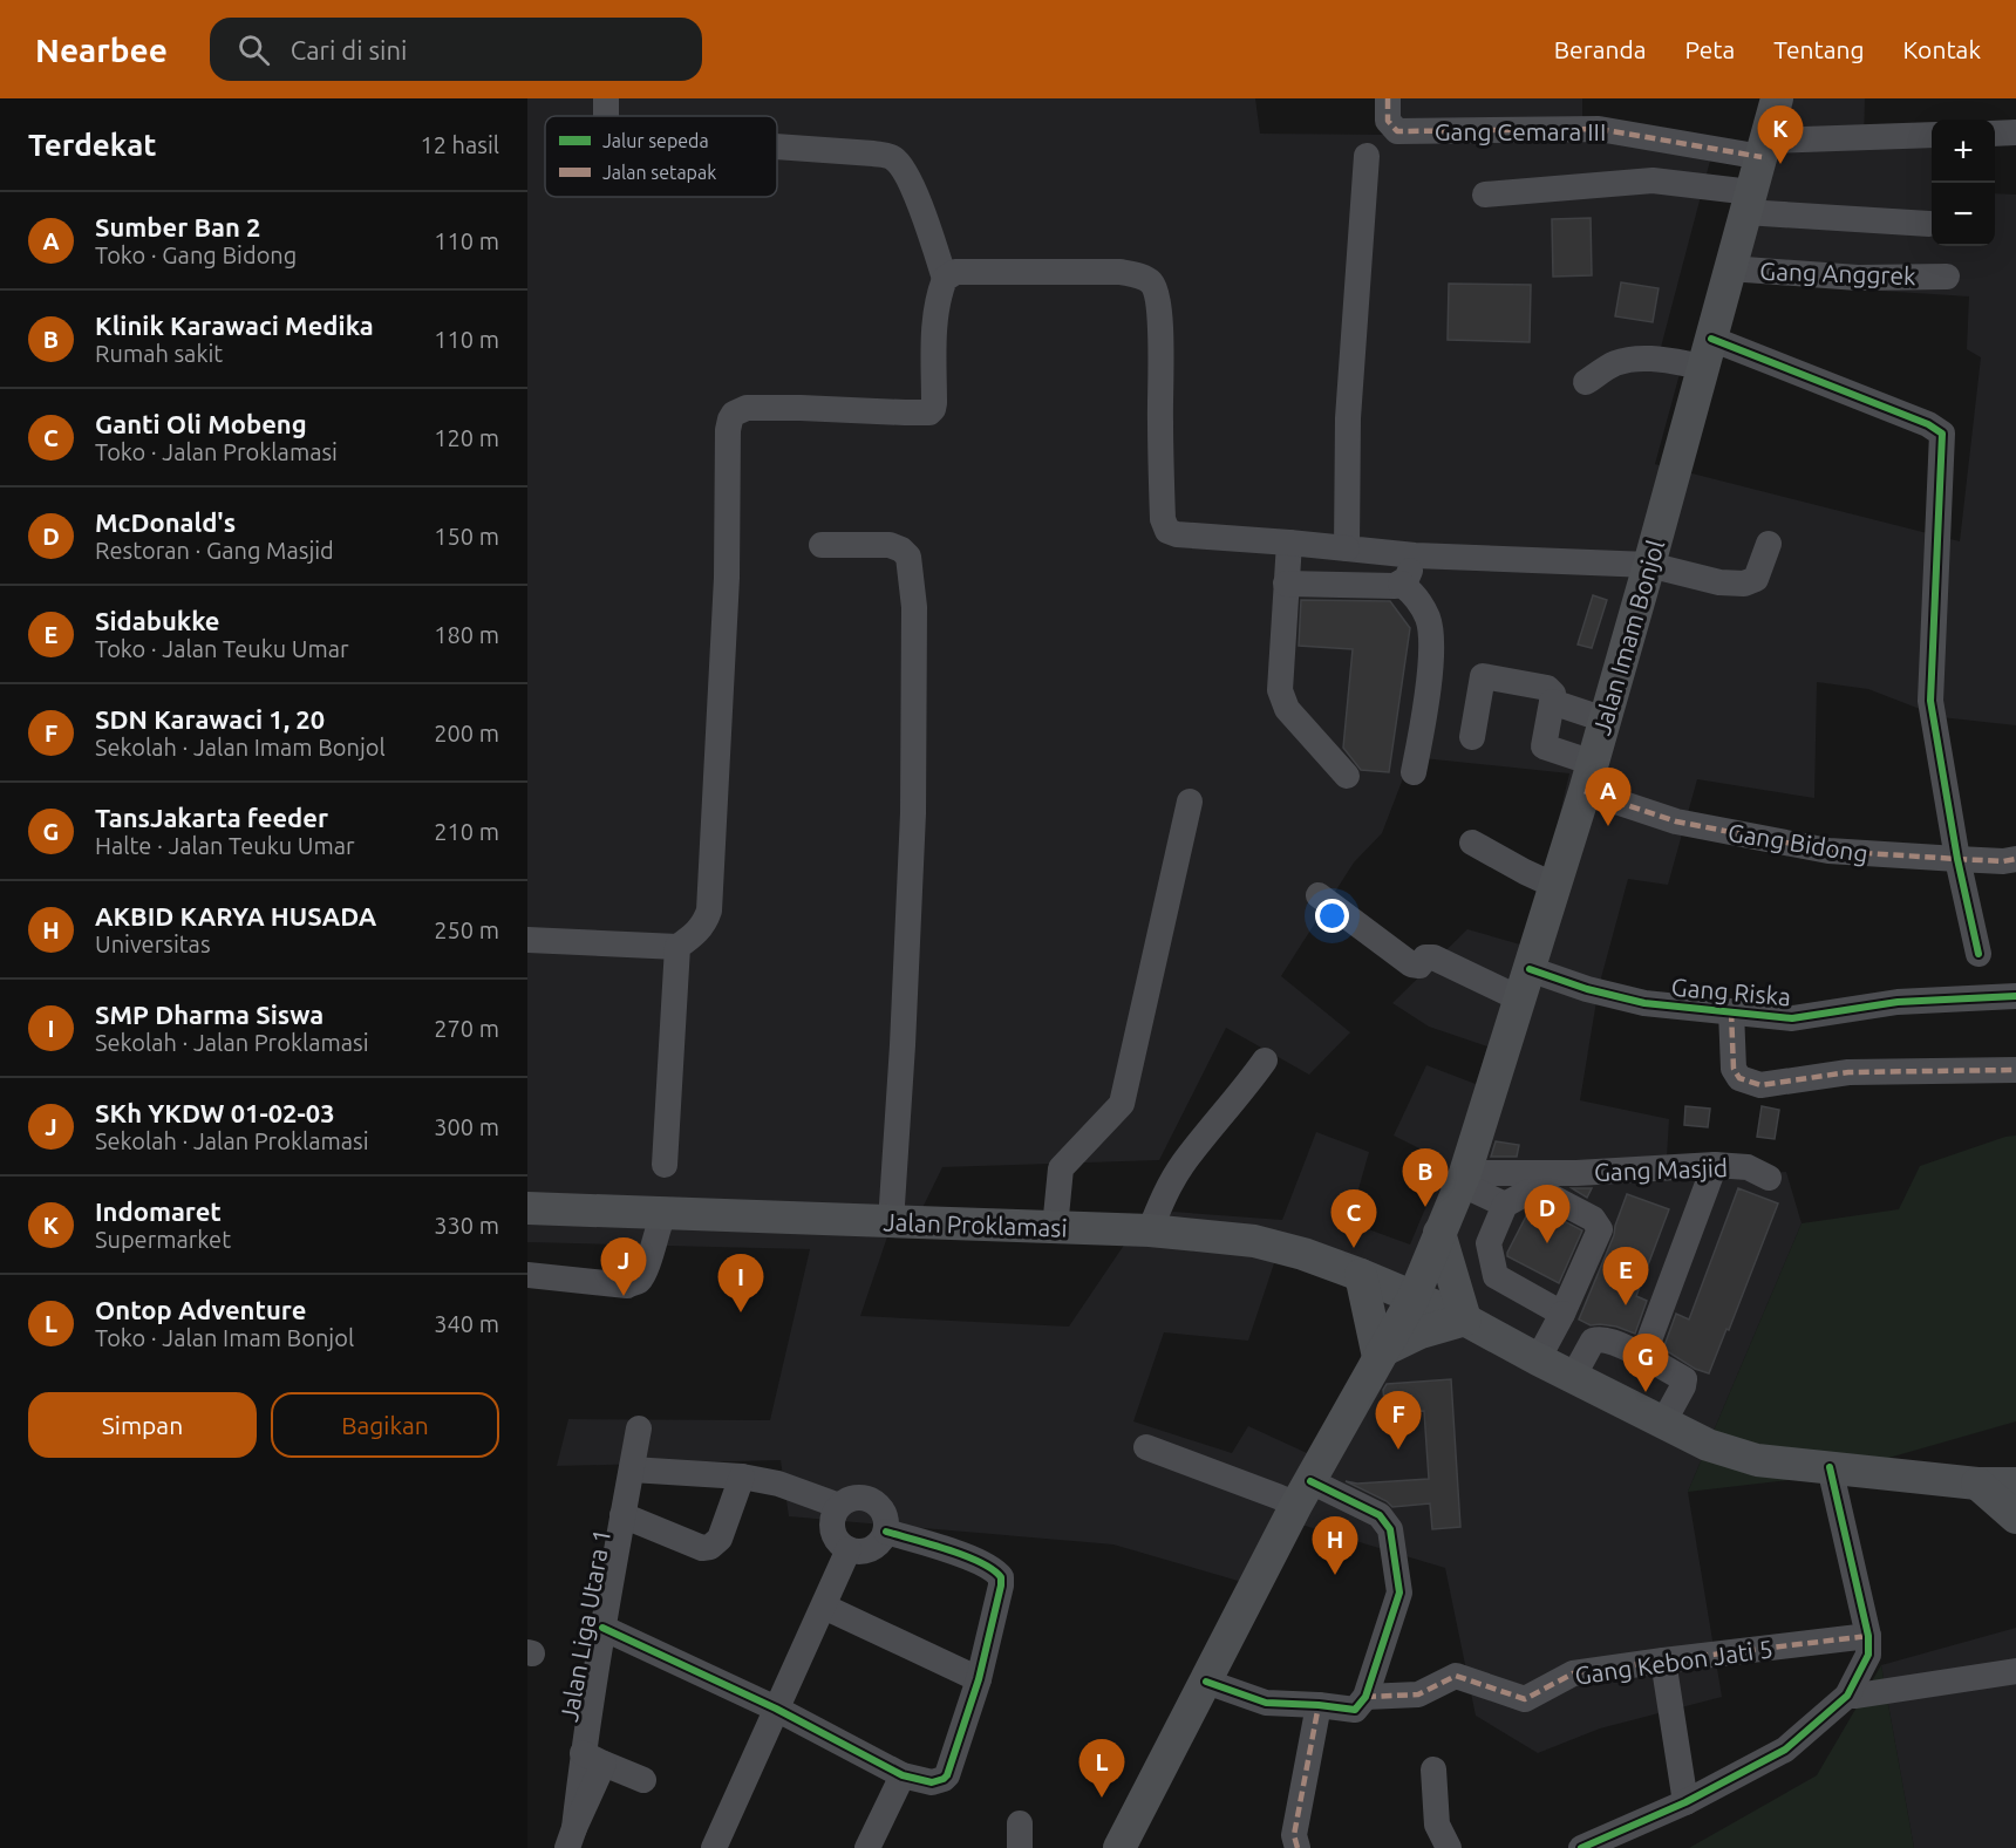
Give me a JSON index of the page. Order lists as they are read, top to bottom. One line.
{"streets":{"main road":["Jalan Imam Bonjol","Jalan Proklamasi"],"street":["Gang Cemara III","Gang Anggrek","Gang Bidong","Gang Riska","Gang Masjid","Jalan Liga Utara 1","Gang Kebon Jati 5"]},"crossings":[["Gang Cemara III","Jalan Imam Bonjol"],["Gang Anggrek","Jalan Imam Bonjol"],["Jalan Imam Bonjol","Gang Bidong"],["Jalan Imam Bonjol","Gang Riska"],["Jalan Imam Bonjol","Gang Masjid"],["Jalan Imam Bonjol","Jalan Proklamasi"]],"legend":["Jalur sepeda","Jalan setapak"],"page":{"header":"Nearbee","search":"Cari di sini","nav":["Beranda","Peta","Tentang","Kontak"],"heading":["Terdekat","12 hasil"],"pins":["K","A","B","D","C","J","E","I","G","F","H","L"],"map_buttons":["+","−"],"list":[{"mark":"A","name":"Sumber Ban 2","note":"Toko · Gang Bidong","value":"110 m"},{"mark":"B","name":"Klinik Karawaci Medika","note":"Rumah sakit","value":"110 m"},{"mark":"C","name":"Ganti Oli Mobeng","note":"Toko · Jalan Proklamasi","value":"120 m"},{"mark":"D","name":"McDonald's","note":"Restoran · Gang Masjid","value":"150 m"},{"mark":"E","name":"Sidabukke","note":"Toko · Jalan Teuku Umar","value":"180 m"},{"mark":"F","name":"SDN Karawaci 1, 20","note":"Sekolah · Jalan Imam Bonjol","value":"200 m"},{"mark":"G","name":"TansJakarta feeder","note":"Halte · Jalan Teuku Umar","value":"210 m"},{"mark":"H","name":"AKBID KARYA HUSADA","note":"Universitas","value":"250 m"},{"mark":"I","name":"SMP Dharma Siswa","note":"Sekolah · Jalan Proklamasi","value":"270 m"},{"mark":"J","name":"SKh YKDW 01-02-03","note":"Sekolah · Jalan Proklamasi","value":"300 m"},{"mark":"K","name":"Indomaret","note":"Supermarket","value":"330 m"},{"mark":"L","name":"Ontop Adventure","note":"Toko · Jalan Imam Bonjol","value":"340 m"}],"buttons":["Simpan","Bagikan"]}}
